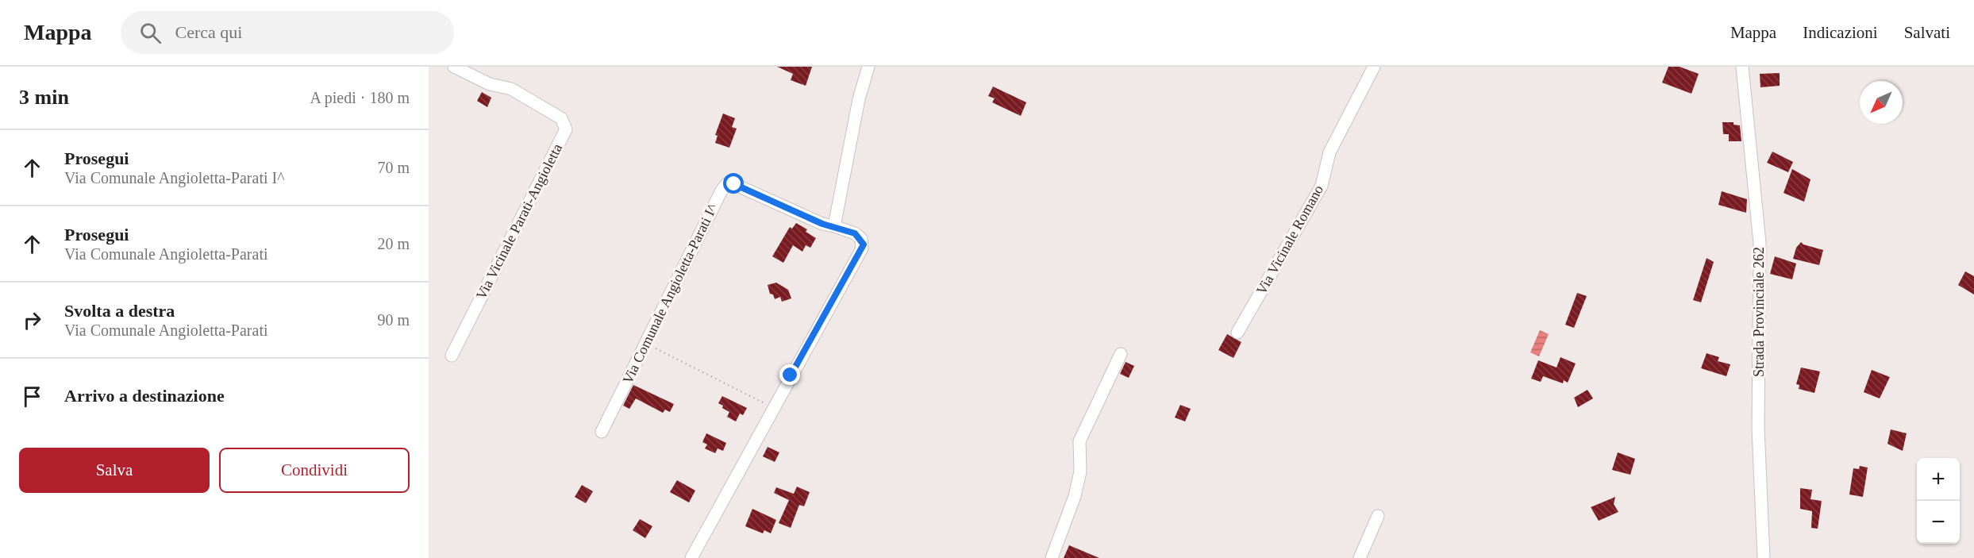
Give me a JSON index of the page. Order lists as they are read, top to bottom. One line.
{"streets":{"street":["Via Vicinale Parati-Angioletta","Via Vicinale Romano","Via Comunale Angioletta-Parati I^","Strada Provinciale 262"]},"north":"bottom left","page":{"header":"Mappa","search":"Cerca qui","nav":["Mappa","Indicazioni","Salvati"],"heading":["3 min","A piedi · 180 m"],"list":[["Prosegui","Via Comunale Angioletta-Parati I^","70 m"],["Prosegui","Via Comunale Angioletta-Parati","20 m"],["Svolta a destra","Via Comunale Angioletta-Parati","90 m"],"Arrivo a destinazione"],"buttons":["Salva","Condividi"],"map_buttons":["+","−"]}}
